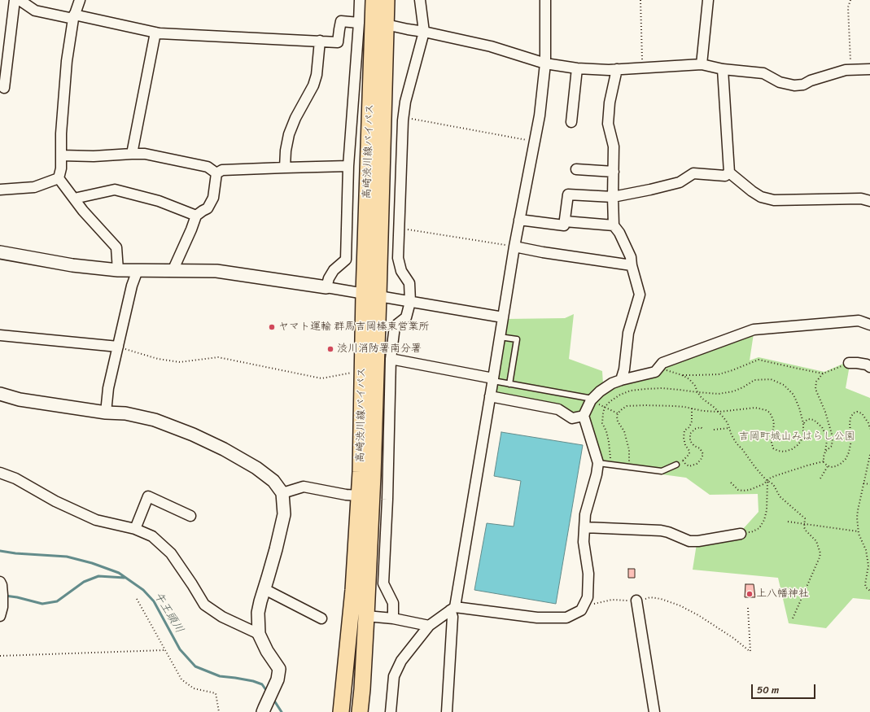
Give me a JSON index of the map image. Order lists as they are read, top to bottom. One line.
{"streets":{"main road":["高崎渋川線バイパス"]},"water":["午王頭川"],"parks":["吉岡町城山みはらし公園"],"places":["ヤマト運輸 群馬吉岡榛東営業所","渋川消防署南分署","上八幡神社"],"scale_bar":"50 m"}
